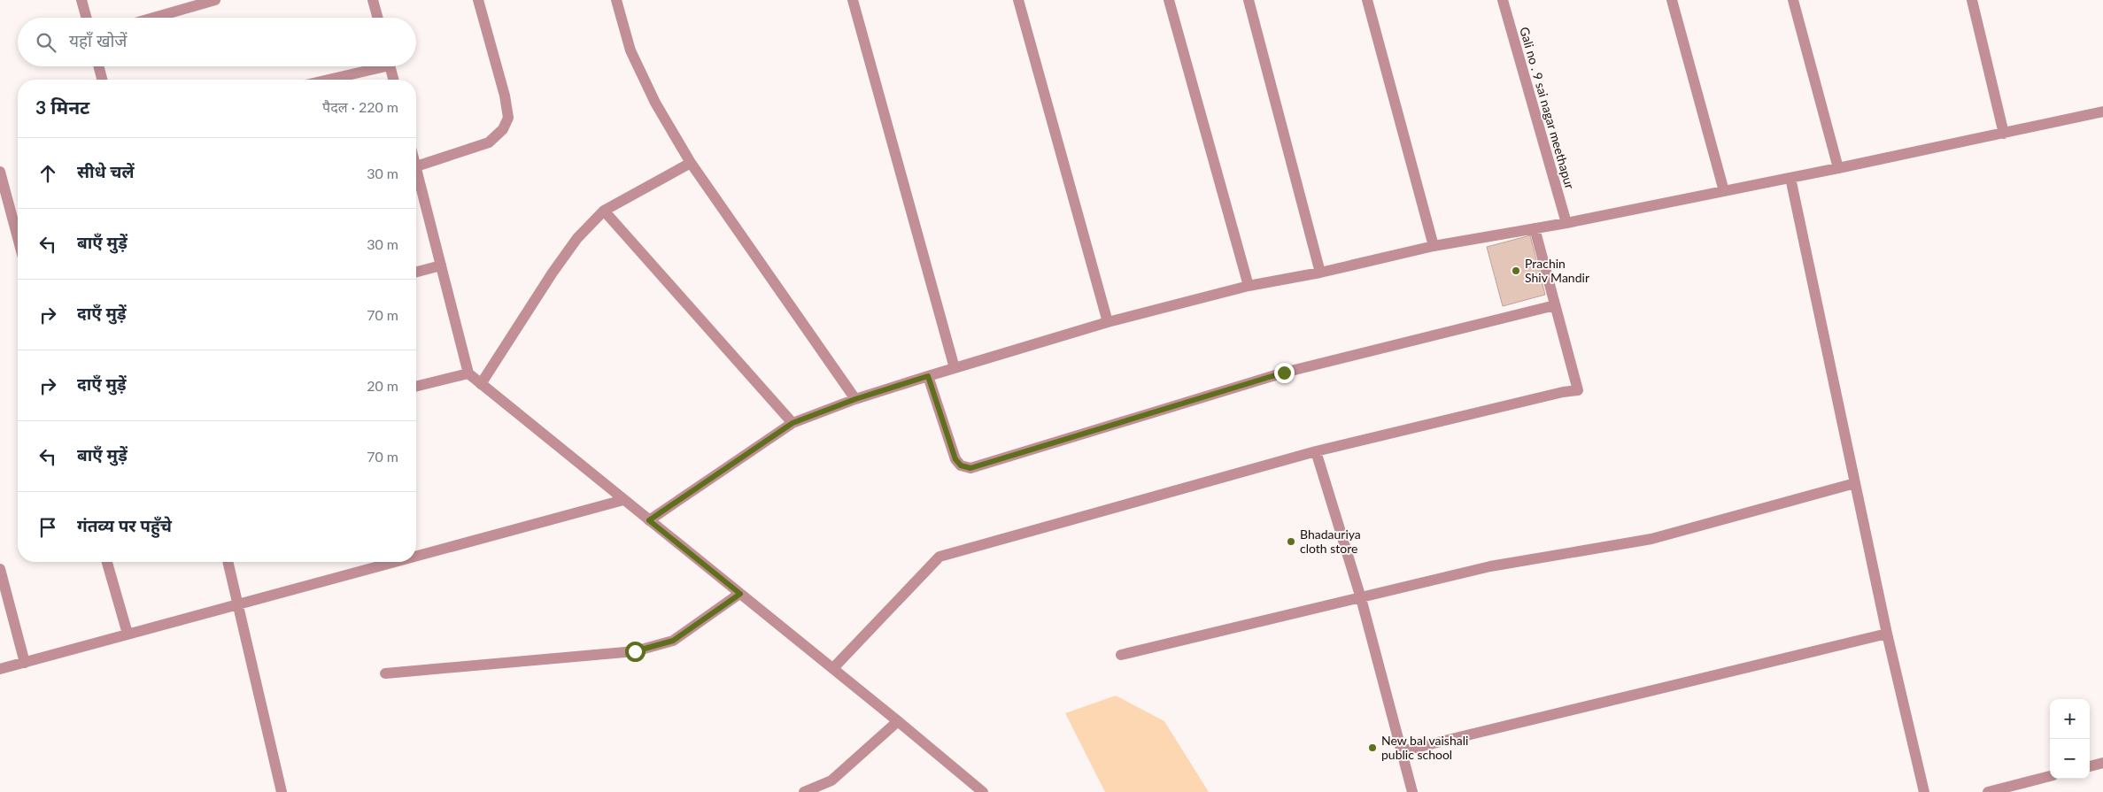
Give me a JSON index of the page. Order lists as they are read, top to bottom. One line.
{"streets":{"street":["Gali no . 9 sai nagar meethapur"]},"places":["Prachin Shiv Mandir","Bhadauriya cloth store","New bal vaishali public school"],"page":{"search":"यहाँ खोजें","heading":["3 मिनट","पैदल · 220 m"],"list":[["सीधे चलें","30 m"],["बाएँ मुड़ें","30 m"],["दाएँ मुड़ें","70 m"],["दाएँ मुड़ें","20 m"],["बाएँ मुड़ें","70 m"],"गंतव्य पर पहुँचे"],"map_buttons":["+","−"]}}
